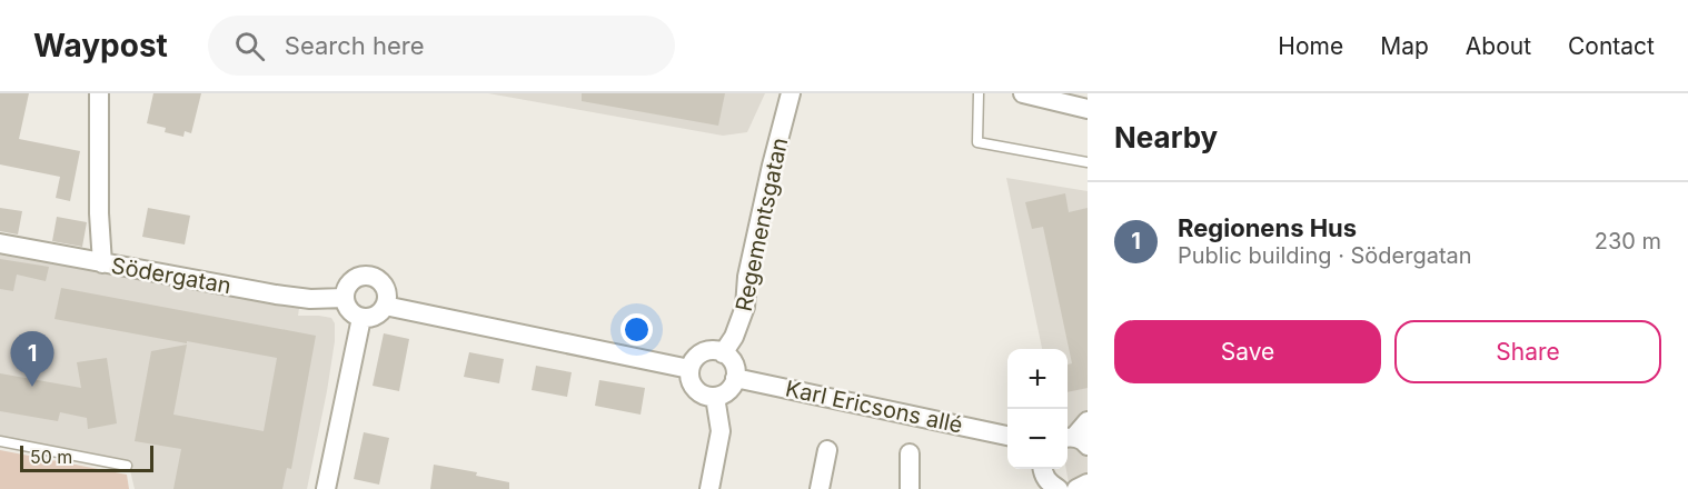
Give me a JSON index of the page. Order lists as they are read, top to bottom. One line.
{"streets":{"street":["Regementsgatan","Södergatan","Karl Ericsons allé"]},"crossings":[["Regementsgatan","Karl Ericsons allé"]],"scale_bar":"50 m","page":{"header":"Waypost","search":"Search here","nav":["Home","Map","About","Contact"],"heading":"Nearby","list":[{"mark":"1","name":"Regionens Hus","note":"Public building · Södergatan","value":"230 m"}],"buttons":["Save","Share"],"pins":"1","map_buttons":["+","−"],"scale":"50 m"}}
